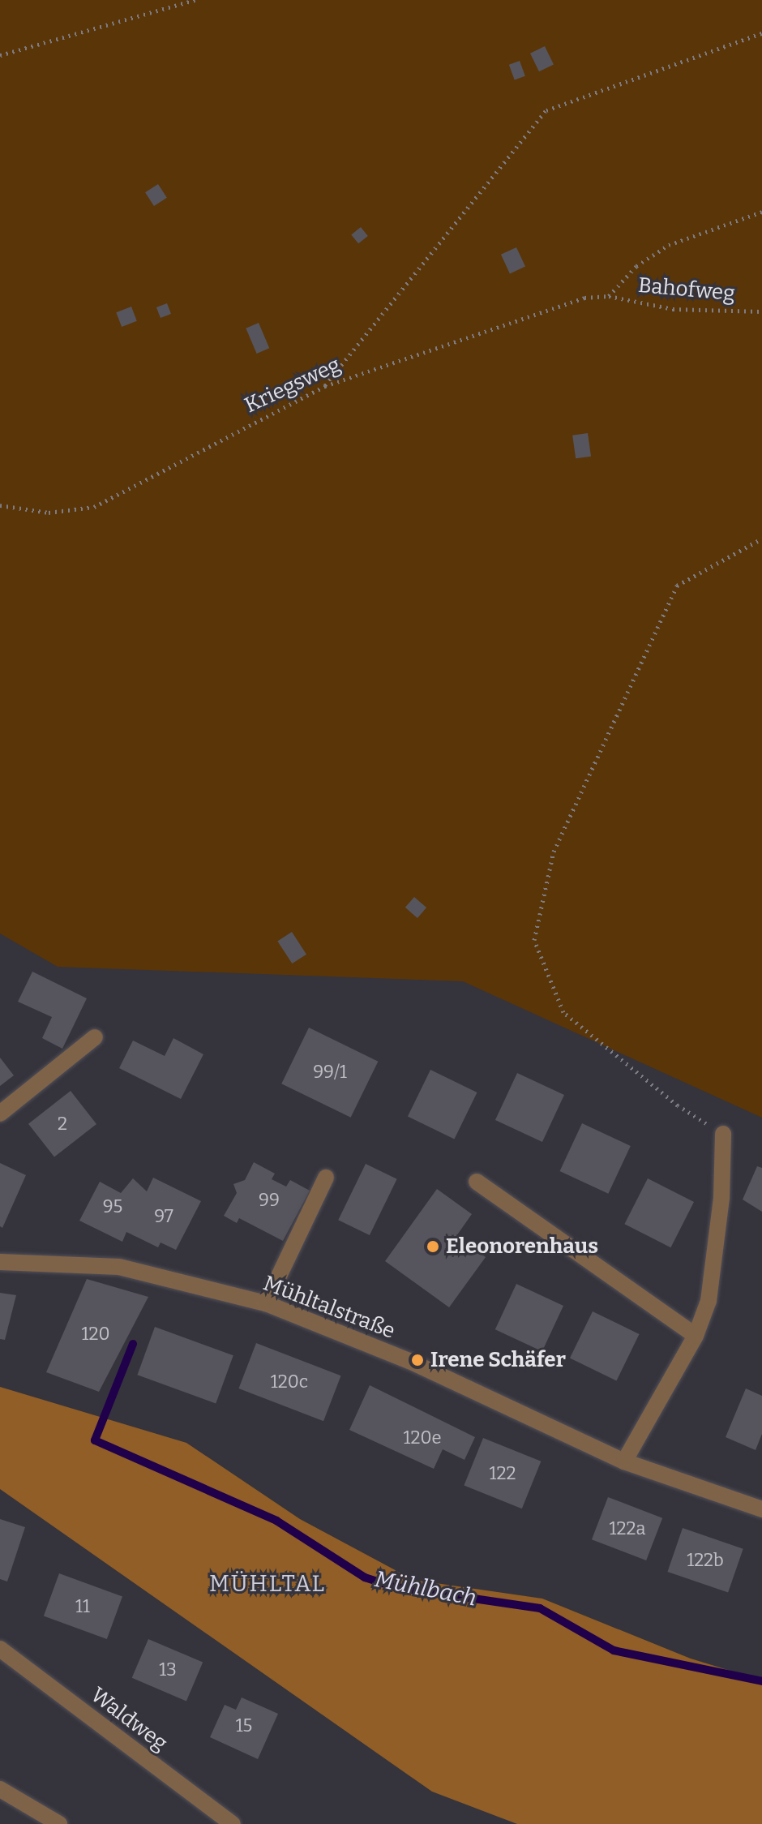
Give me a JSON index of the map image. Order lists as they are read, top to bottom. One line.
{"streets":{"street":["Mühltalstraße","Waldweg"],"path":["Bahofweg","Kriegsweg"]},"crossings":[["Bahofweg","Kriegsweg"]],"districts":["MÜHLTAL"],"water":["Mühlbach"],"places":["Eleonorenhaus","Irene Schäfer"],"house_numbers":["99/1","2","99","95","97","120","120c","120e","122","122a","122b","11","13","15"]}
